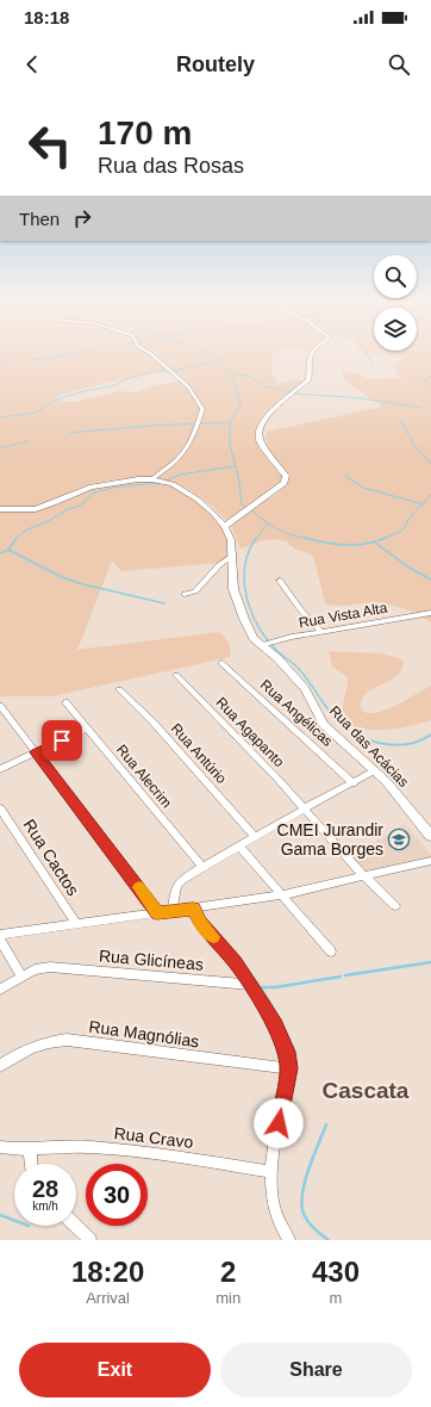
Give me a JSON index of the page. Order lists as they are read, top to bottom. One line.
{"streets":{"street":["Rua Vista Alta","Rua Angélicas","Rua Agapanto","Rua das Acácias","Rua Antúrio","Rua Alecrim","Rua Cactos","Rua Glicíneas","Rua Magnólias","Rua Cravo"]},"crossings":[["Rua Vista Alta","Rua das Acácias"]],"districts":["Cascata"],"places":{"school or university":["CMEI Jurandir Gama Borges"]},"page":{"status":"18:18","header":"Routely","turn":["170 m","Rua das Rosas"],"then":"Then","speed":"28 km/h","limit":"30","eta":["18:20","Arrival","2","min","430","m"],"buttons":["Exit","Share"]}}
